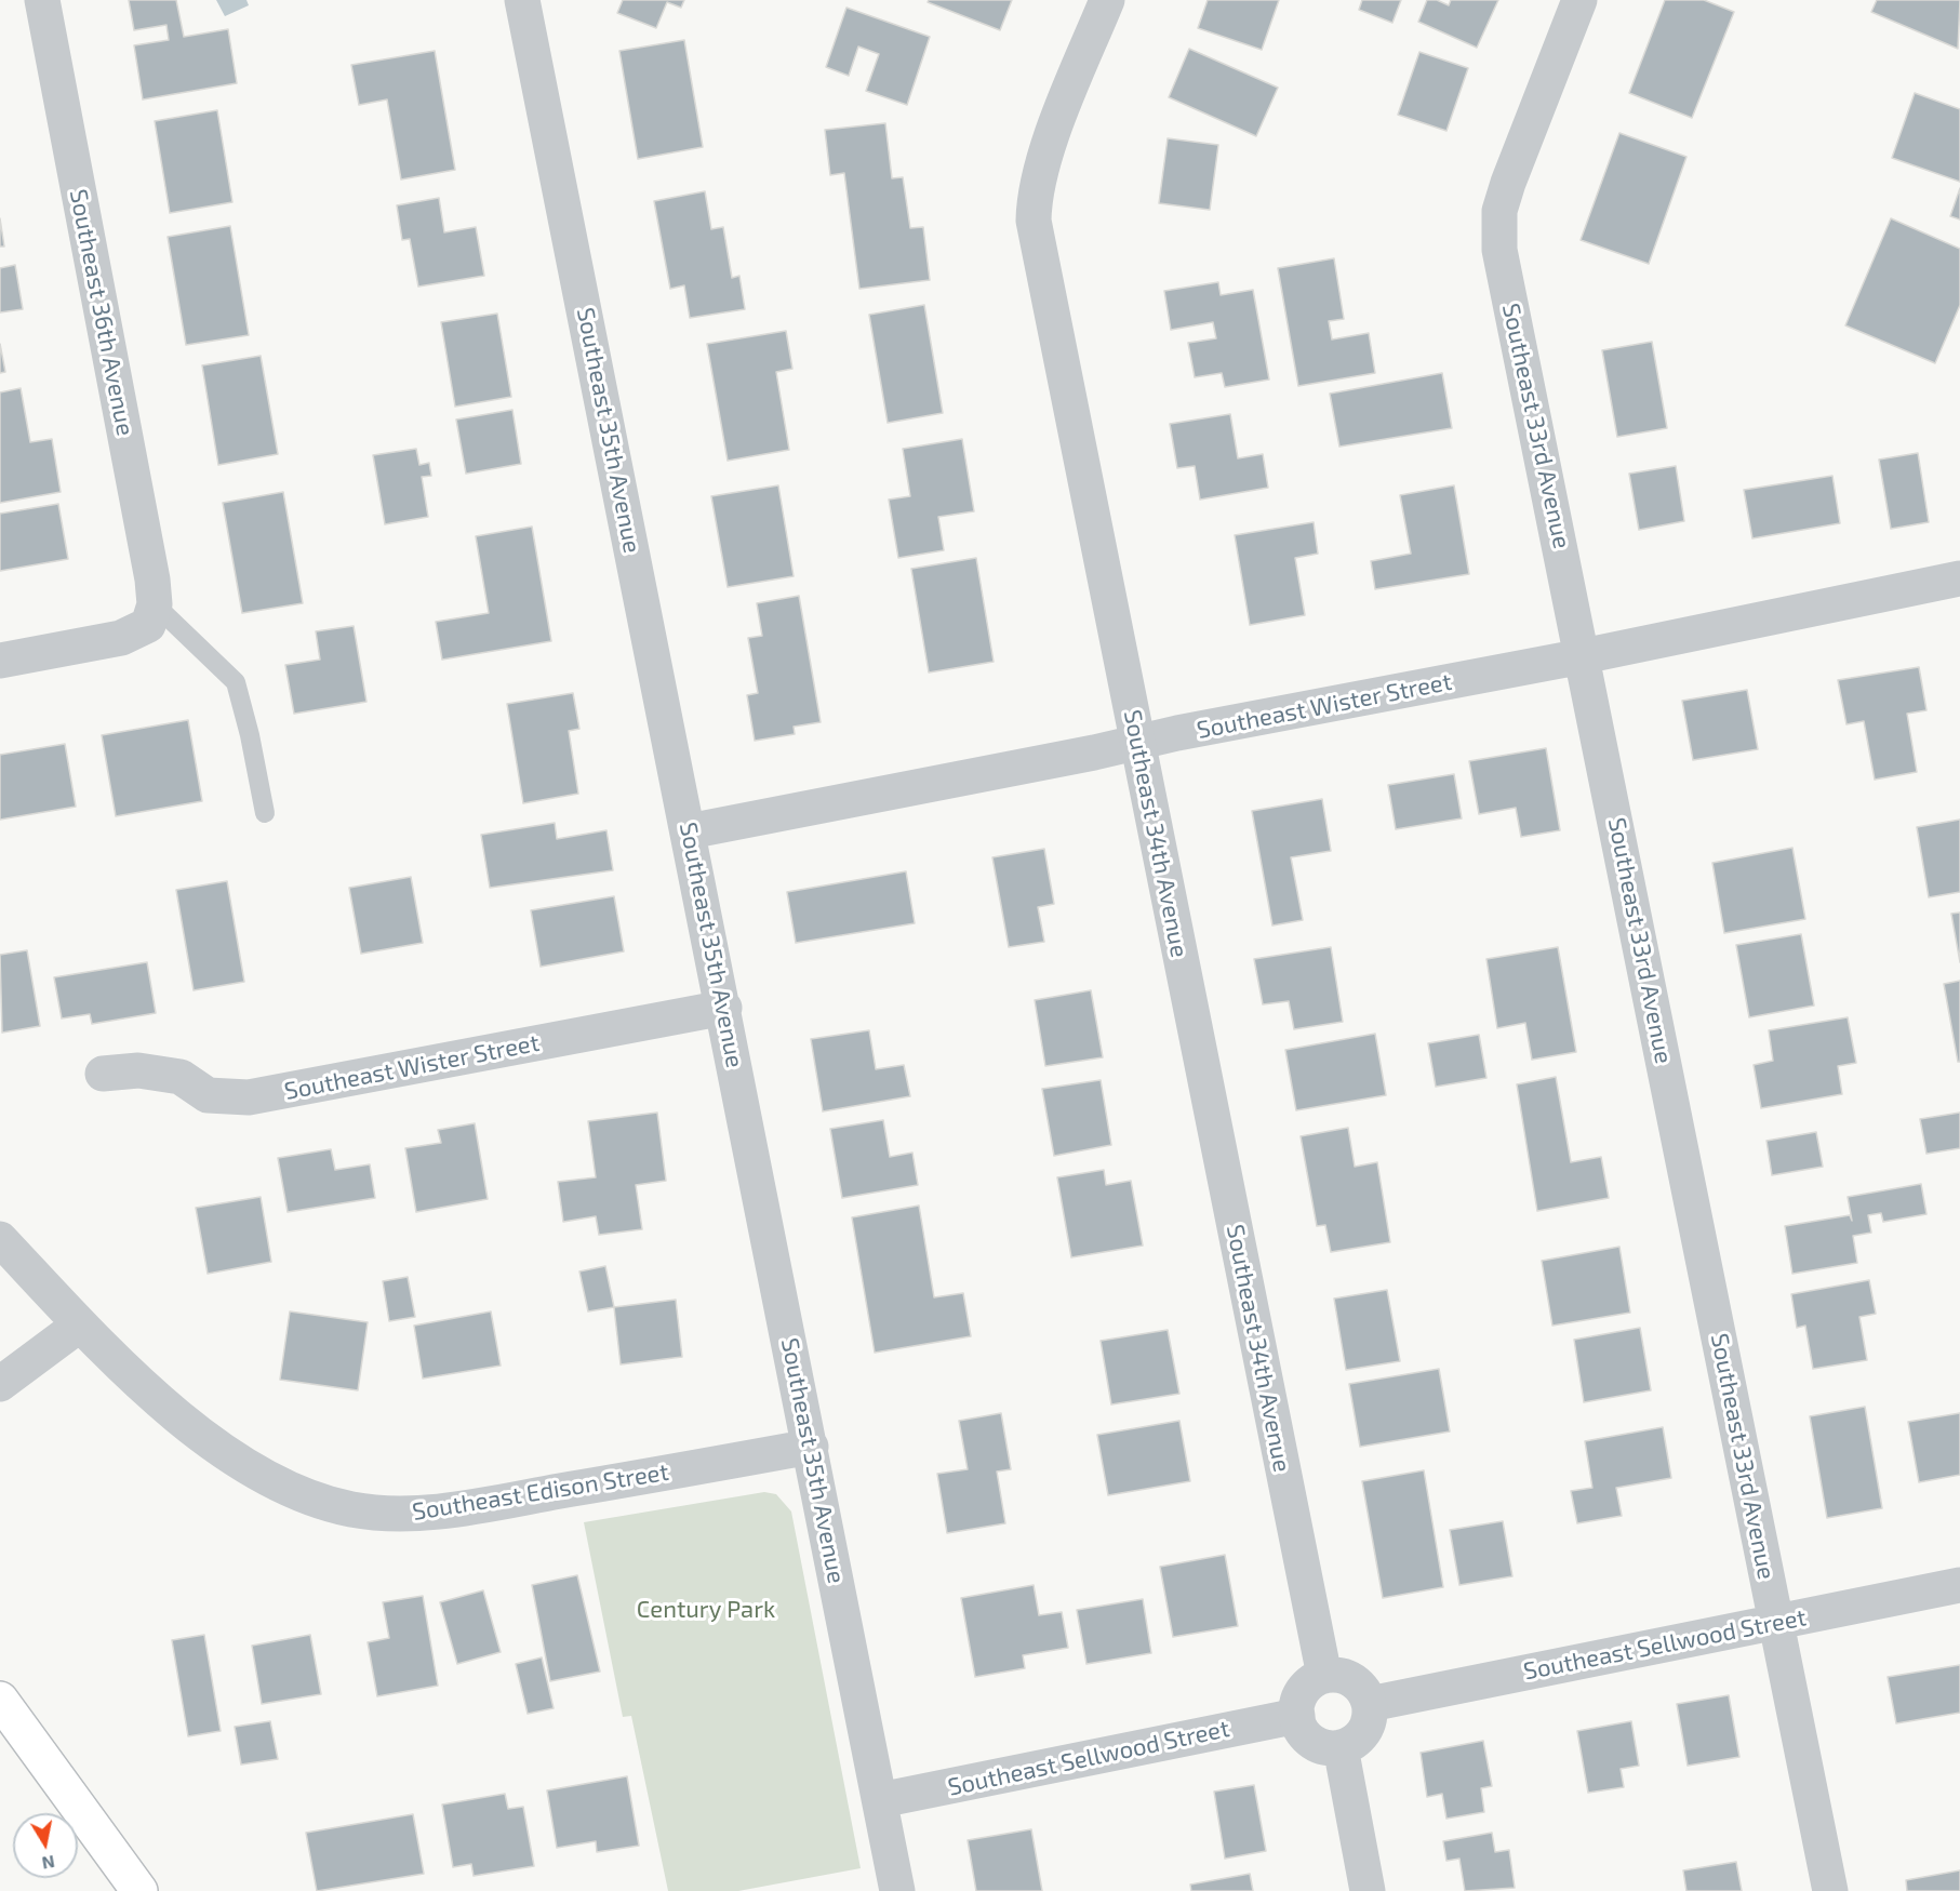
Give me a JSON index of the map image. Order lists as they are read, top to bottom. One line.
{"streets":{"street":["Southeast 36th Avenue","Southeast 33rd Avenue","Southeast 35th Avenue","Southeast Wister Street","Southeast 34th Avenue","Southeast Edison Street","Southeast Sellwood Street"]},"crossings":[["Southeast 33rd Avenue","Southeast Wister Street"],["Southeast 33rd Avenue","Southeast Sellwood Street"],["Southeast 35th Avenue","Southeast Wister Street"],["Southeast 35th Avenue","Southeast Edison Street"],["Southeast 35th Avenue","Southeast Sellwood Street"],["Southeast Wister Street","Southeast 34th Avenue"],["Southeast 34th Avenue","Southeast Sellwood Street"]],"parks":["Century Park"],"north":"bottom"}
